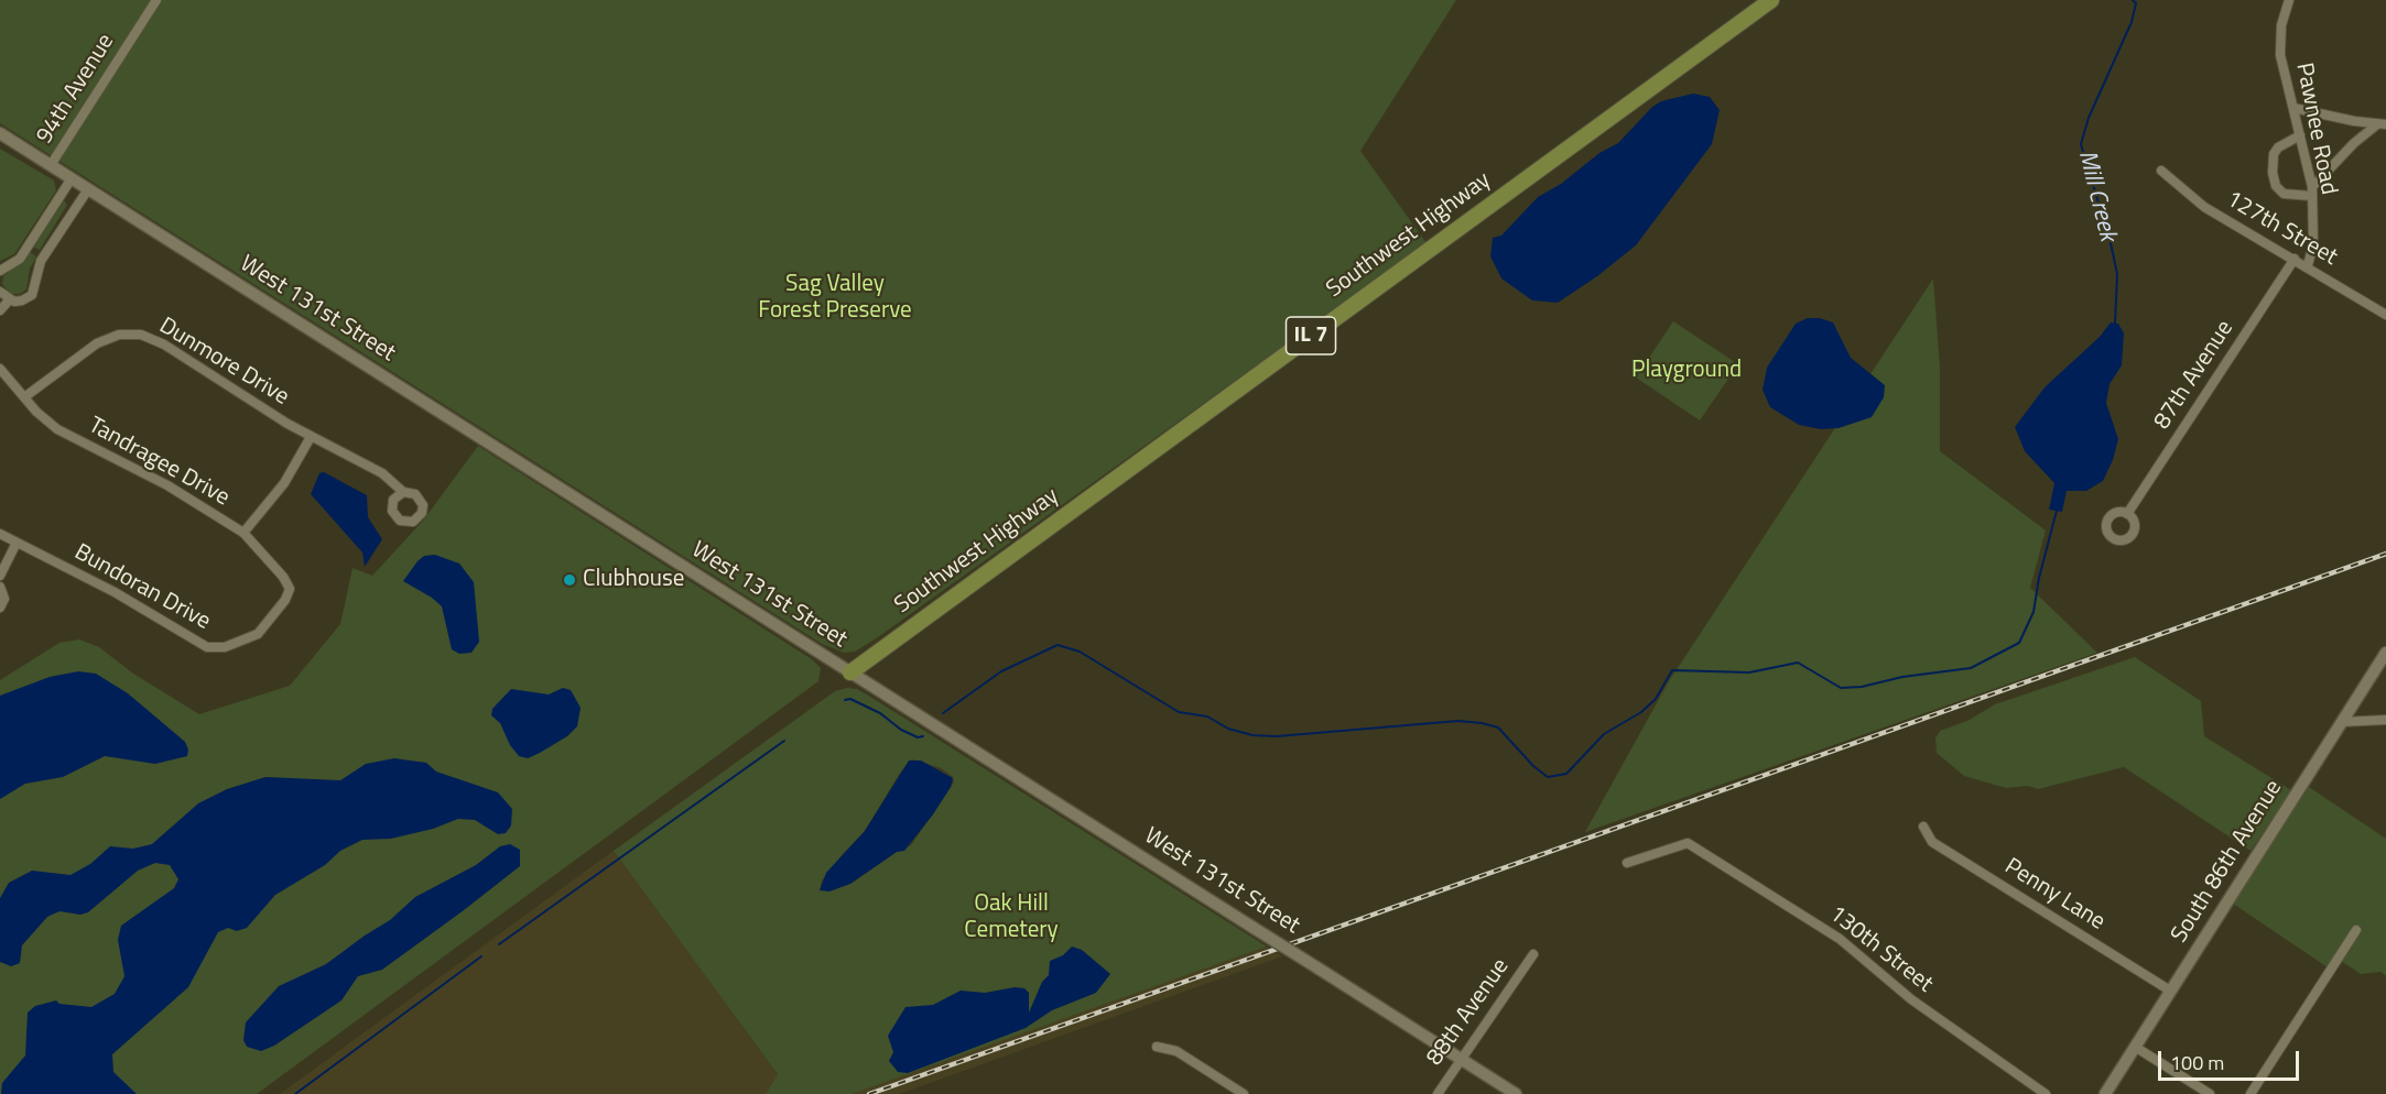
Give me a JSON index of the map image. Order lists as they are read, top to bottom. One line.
{"streets":{"main road":["Southwest Highway","IL 7"],"street":["94th Avenue","Pawnee Road","127th Street","West 131st Street","Dunmore Drive","87th Avenue","Tandragee Drive","Bundoran Drive","South 86th Avenue","Penny Lane","130th Street","88th Avenue"]},"crossings":[["94th Avenue","West 131st Street"],["Pawnee Road","127th Street"],["127th Street","87th Avenue"],["Southwest Highway","West 131st Street"],["West 131st Street","88th Avenue"],["Dunmore Drive","Tandragee Drive"],["Tandragee Drive","Bundoran Drive"],["South 86th Avenue","Penny Lane"]],"water":["Mill Creek"],"parks":["Sag Valley Forest Preserve","Playground","Oak Hill Cemetery"],"places":["Clubhouse"],"scale_bar":"100 m"}
